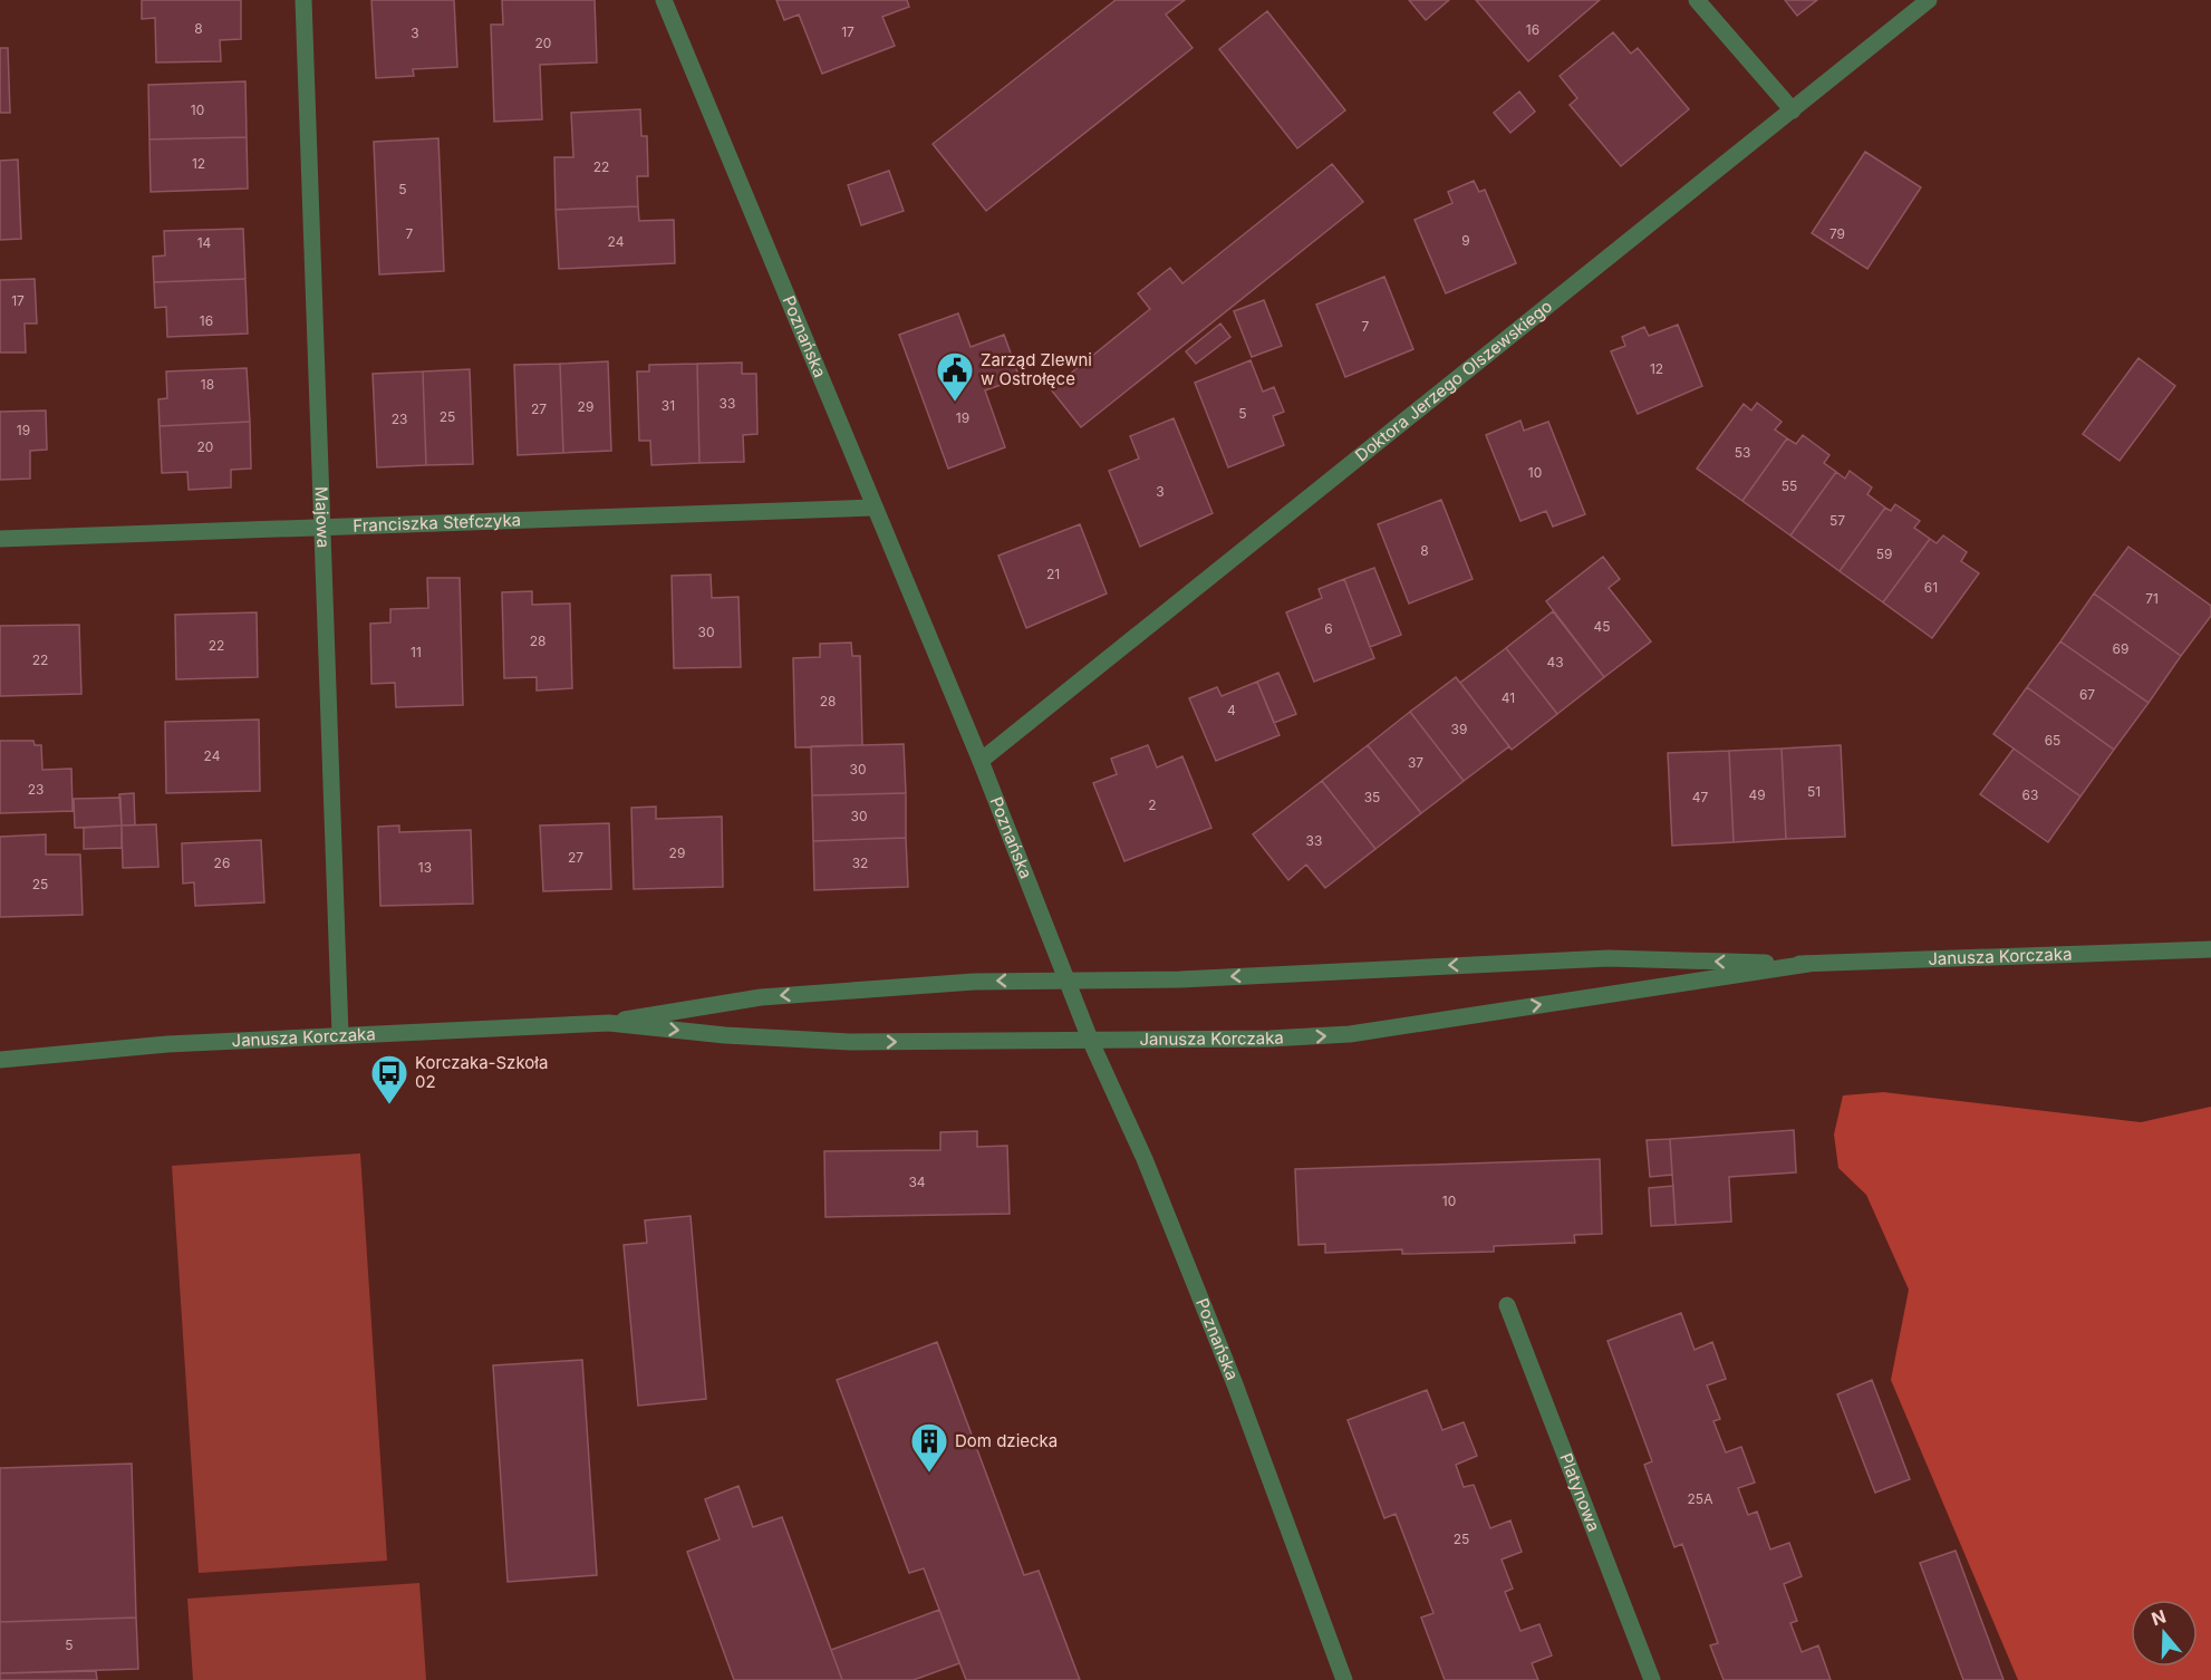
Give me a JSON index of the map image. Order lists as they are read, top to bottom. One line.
{"streets":{"street":["Poznańska","Doktora Jerzego Olszewskiego","Majowa","Franciszka Stefczyka","Janusza Korczaka","Platynowa"]},"crossings":[["Poznańska","Doktora Jerzego Olszewskiego"],["Poznańska","Franciszka Stefczyka"],["Poznańska","Janusza Korczaka"],["Majowa","Franciszka Stefczyka"],["Majowa","Janusza Korczaka"]],"places":{"public building":["Zarząd Zlewni w Ostrołęce"],"bus stop":["Korczaka-Szkoła 02"],"building":["Dom dziecka"]},"house_numbers":["8","16","17","3","20","10","12","22","5","7","79","9","24","14","17","16","7","12","18","33","31","29","27","5","25","19","23","19","20","53","10","55","3","57","8","59","21","61","71","45","6","30","28","22","69","11","22","43","67","41","28","4","39","65","24","37","30","23","51","49","63","35","47","2","30","33","29","27","26","32","13","25","34","10","25A","25","5"],"north":"top"}
